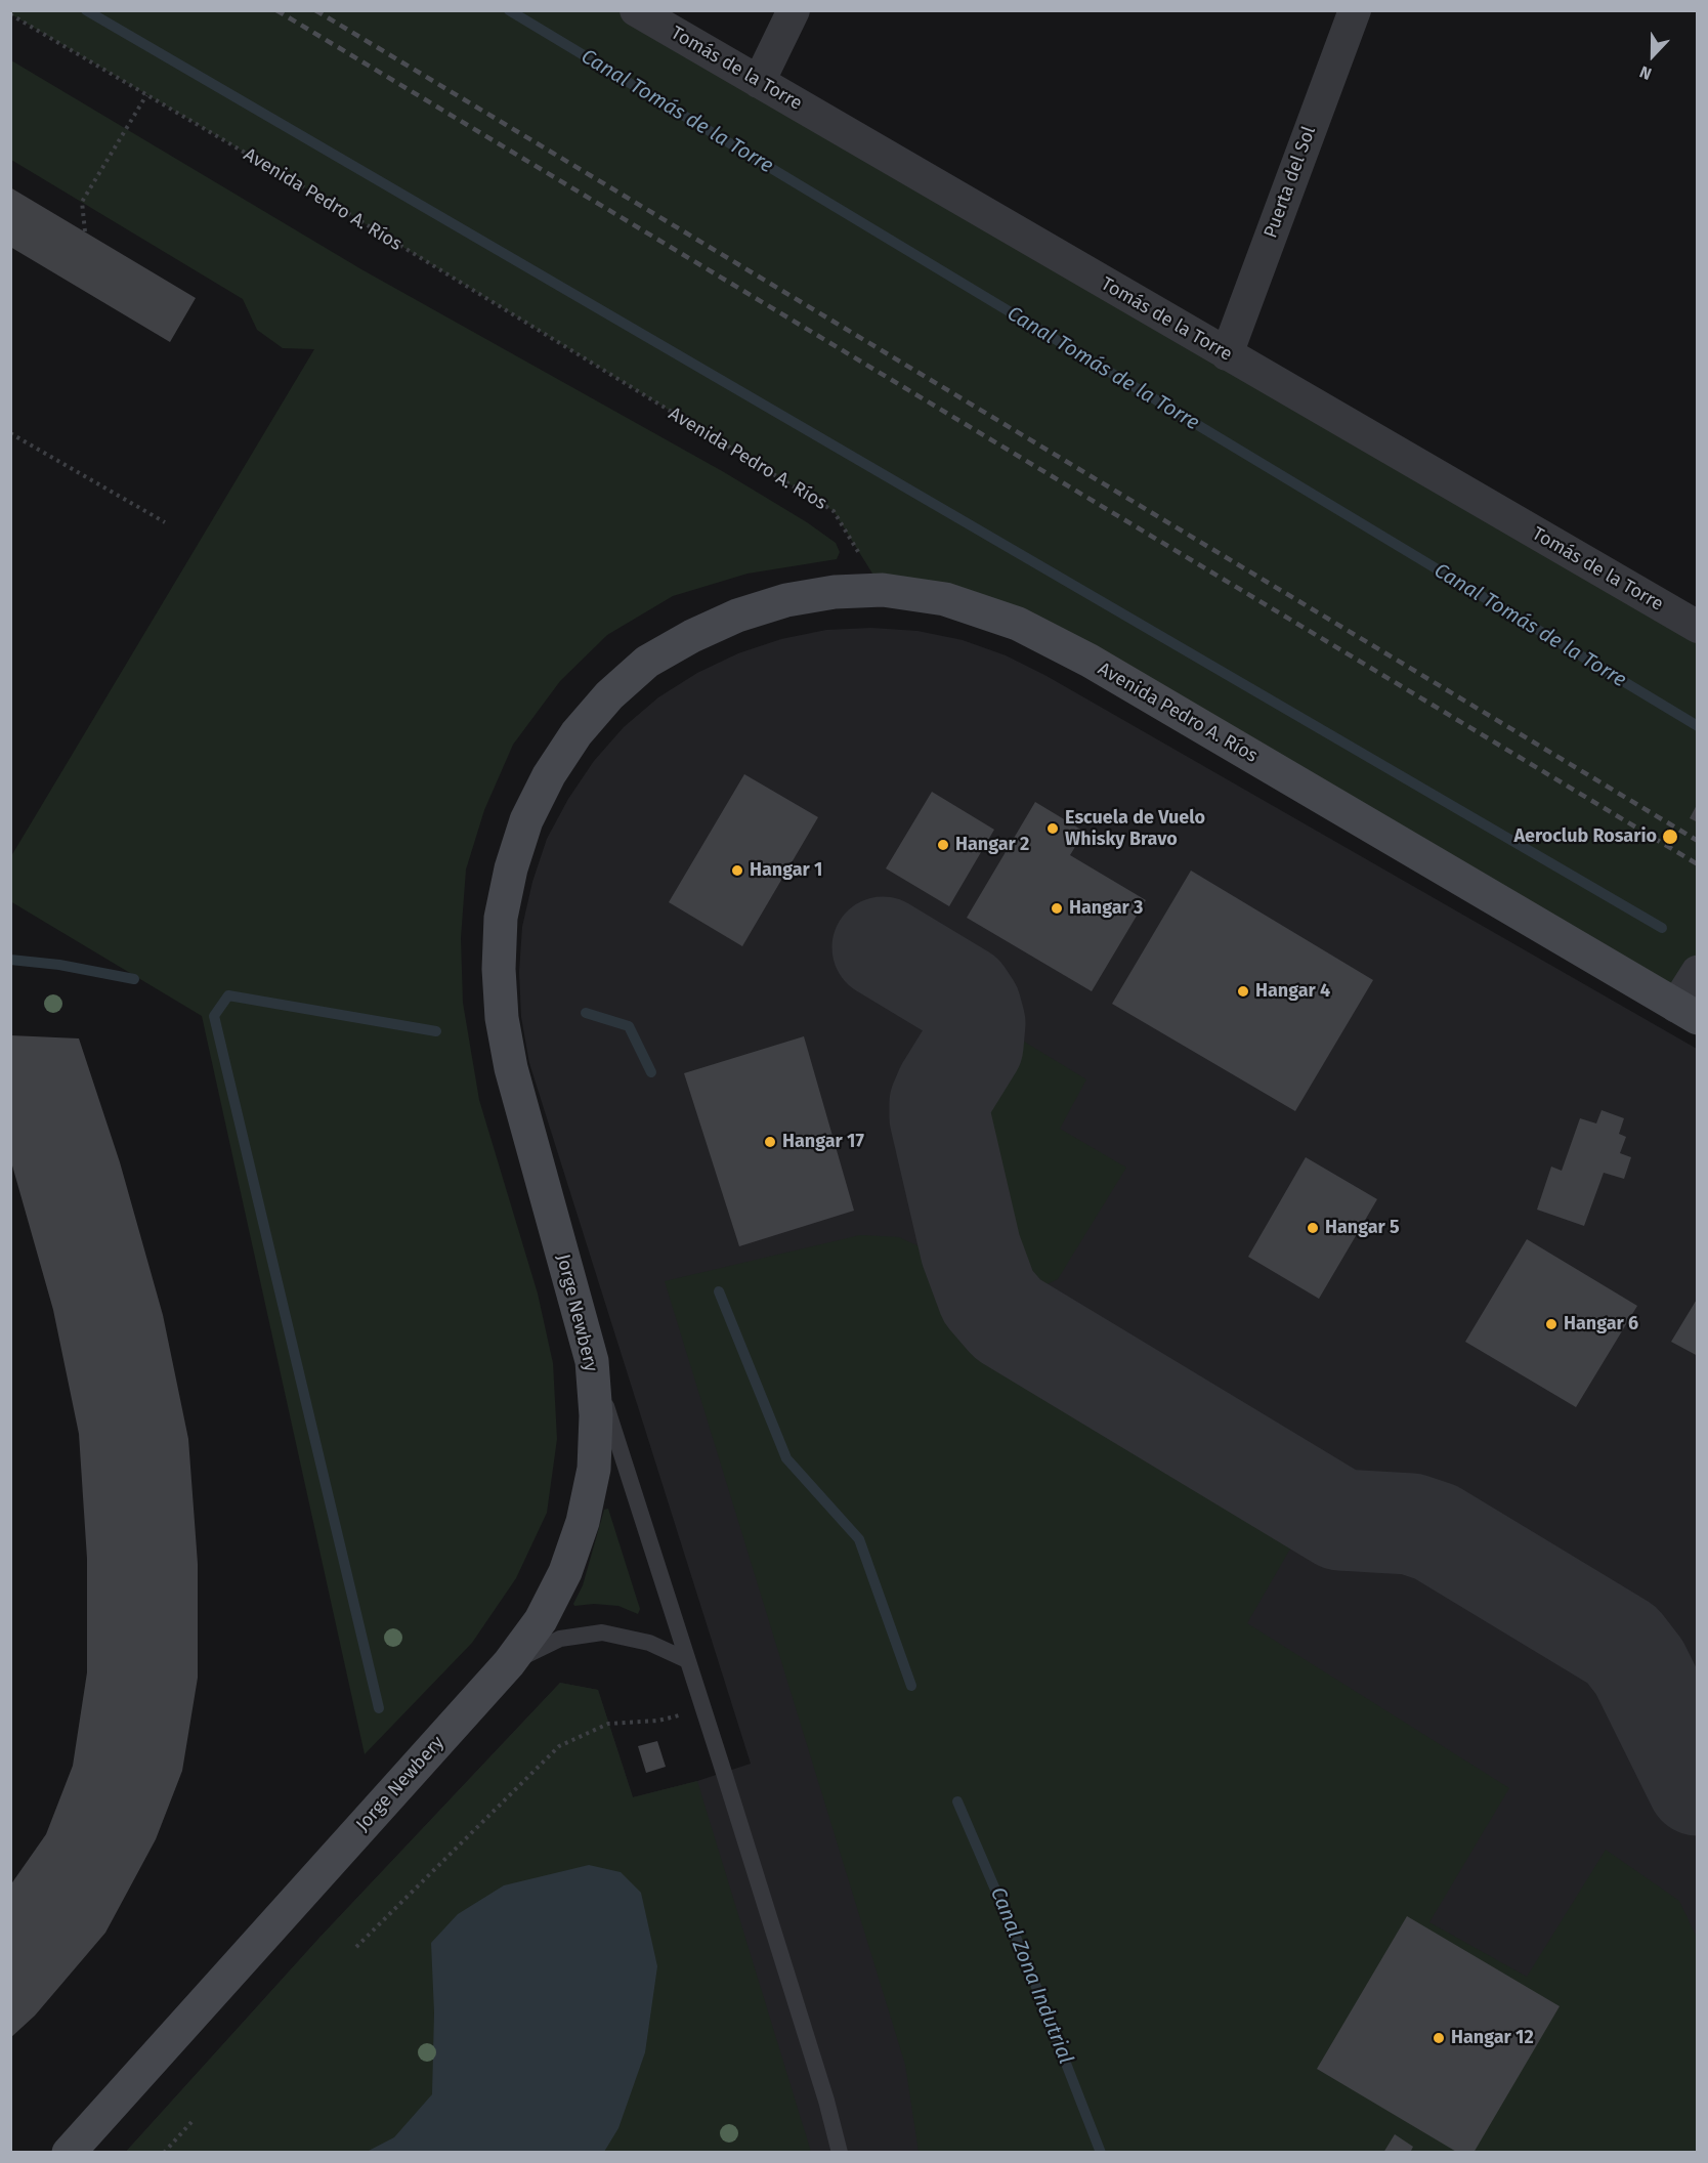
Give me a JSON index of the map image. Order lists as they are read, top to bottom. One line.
{"streets":{"main road":["Avenida Pedro A. Ríos","Jorge Newbery"],"street":["Tomás de la Torre","Puerta del Sol"]},"crossings":[["Tomás de la Torre","Puerta del Sol"],["Avenida Pedro A. Ríos","Jorge Newbery"]],"water":["Canal Tomás de la Torre","Canal Zona Indutrial"],"places":["Escuela de Vuelo Whisky Bravo","Aeroclub Rosario","Hangar 2","Hangar 1","Hangar 3","Hangar 4","Hangar 17","Hangar 5","Hangar 6","Hangar 12"],"north":"bottom"}
